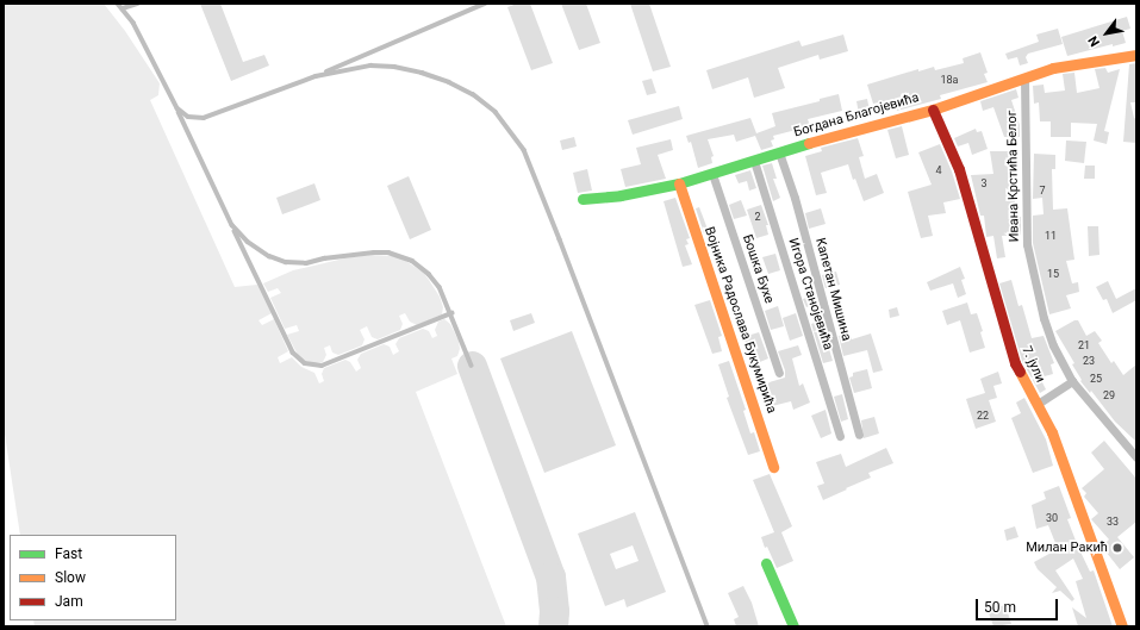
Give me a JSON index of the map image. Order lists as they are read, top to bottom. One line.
{"streets":{"street":["Богдана Благојевића","Ивана Крстића Белог","Бошка Бухе","Капетан Мишина","Игора Станојевића","Војника Радослава Букумирића","7. јули"]},"crossings":[["Богдана Благојевића","Ивана Крстића Белог"],["Богдана Благојевића","Бошка Бухе"],["Богдана Благојевића","Капетан Мишина"],["Богдана Благојевића","Игора Станојевића"],["Богдана Благојевића","Војника Радослава Букумирића"],["Богдана Благојевића","7. јули"]],"places":["Милан Ракић"],"house_numbers":["18a","4","3","7","2","11","15","21","23","25","29","22","30","33"],"legend":["Fast","Slow","Jam"],"scale_bar":"50 m","north":"bottom left"}
